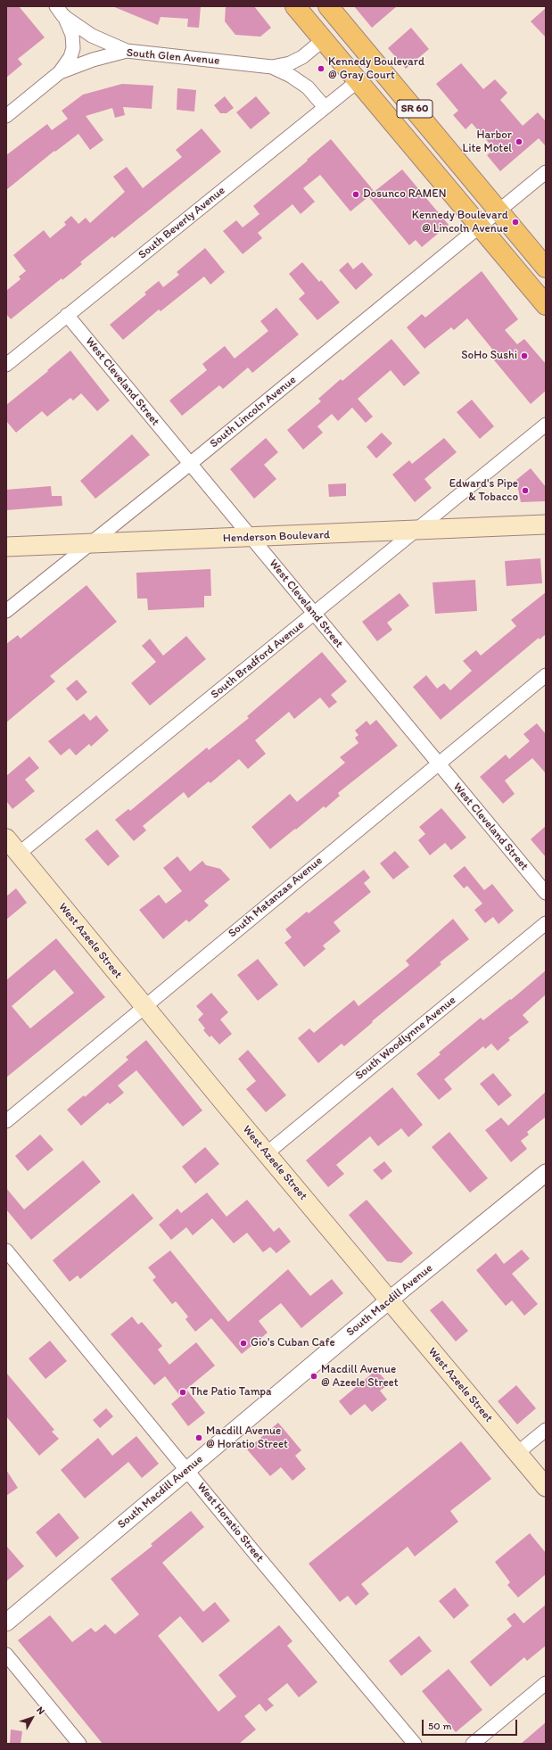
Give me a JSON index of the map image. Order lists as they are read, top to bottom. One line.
{"streets":{"main road":["SR 60","Henderson Boulevard","West Azeele Street"],"street":["South Glen Avenue","South Beverly Avenue","West Cleveland Street","South Lincoln Avenue","South Bradford Avenue","South Matanzas Avenue","South Woodlynne Avenue","South Macdill Avenue","West Horatio Street"]},"crossings":[["South Glen Avenue","SR 60"],["South Glen Avenue","South Beverly Avenue"],["SR 60","South Beverly Avenue"],["SR 60","South Lincoln Avenue"],["South Beverly Avenue","West Cleveland Street"],["West Cleveland Street","South Lincoln Avenue"],["West Cleveland Street","Henderson Boulevard"],["West Cleveland Street","South Bradford Avenue"],["West Cleveland Street","South Matanzas Avenue"],["South Lincoln Avenue","Henderson Boulevard"],["Henderson Boulevard","South Bradford Avenue"],["South Bradford Avenue","West Azeele Street"],["South Matanzas Avenue","West Azeele Street"],["West Azeele Street","South Woodlynne Avenue"],["West Azeele Street","South Macdill Avenue"],["South Macdill Avenue","West Horatio Street"]],"places":["Kennedy Boulevard @ Gray Court","Harbor Lite Motel","Dosunco RAMEN","Kennedy Boulevard @ Lincoln Avenue","SoHo Sushi","Edward's Pipe & Tobacco","Gio's Cuban Cafe","Macdill Avenue @ Azeele Street","The Patio Tampa","Macdill Avenue @ Horatio Street"],"scale_bar":"50 m","north":"top right"}
